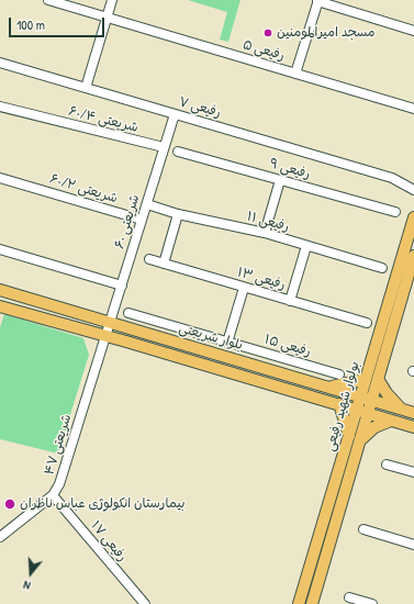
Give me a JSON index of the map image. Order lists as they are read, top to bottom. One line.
{"streets":{"main road":["بلوار شریعتی","بولوار شهید رفیعی"],"street":["رفیعی ۵","رفیعی ۷","شریعتی ۶۰/۴","رفیعی ۹","شریعتی ۶۰/۲","شریعتی ۶۰","رفیعی ۱۱","رفیعی ۱۳","رفیعی ۱۵","شریعتی ۴۷","رفیعی ۱۷"]},"crossings":[["رفیعی ۷","شریعتی ۶۰"],["شریعتی ۶۰/۴","شریعتی ۶۰"],["شریعتی ۶۰/۲","شریعتی ۶۰"],["شریعتی ۶۰","رفیعی ۱۱"],["شریعتی ۶۰","بلوار شریعتی"],["شریعتی ۶۰","شریعتی ۴۷"],["بلوار شریعتی","بولوار شهید رفیعی"],["شریعتی ۴۷","رفیعی ۱۷"]],"places":["مسجد امیرالمومنین","بیمارستان انکولوژی عباس ناظران"],"scale_bar":"100 m","north":"bottom"}
